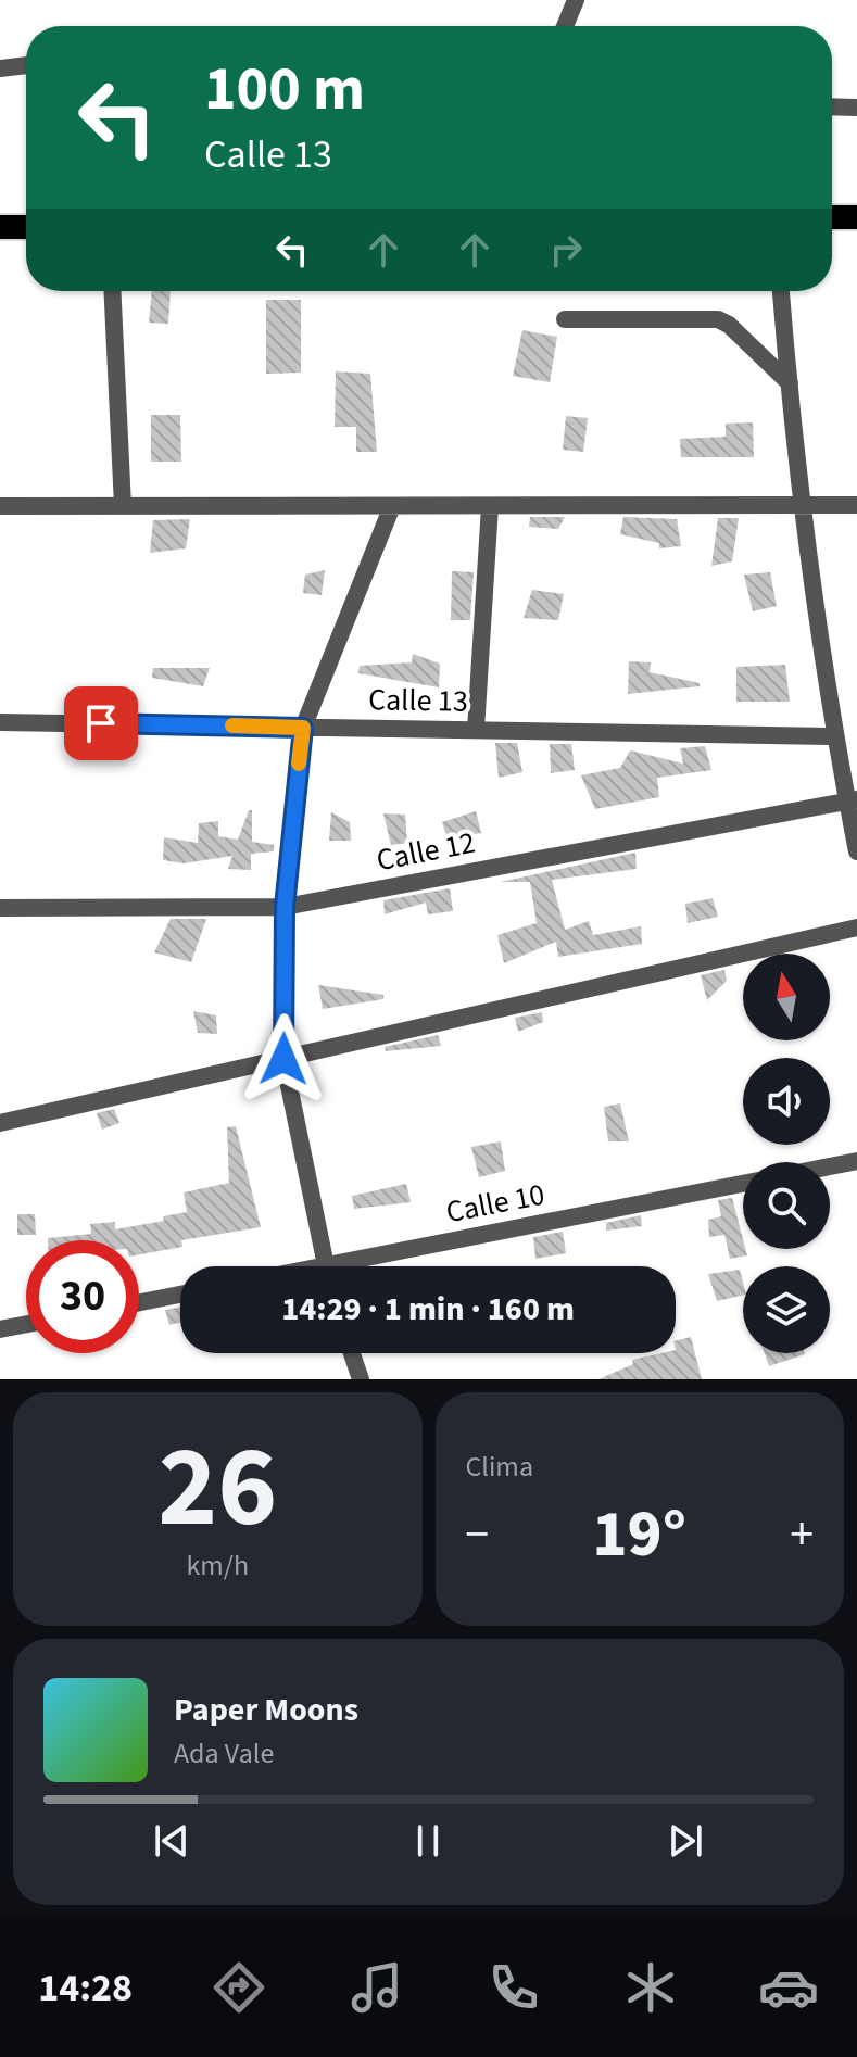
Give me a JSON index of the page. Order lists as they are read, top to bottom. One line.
{"streets":{"street":["Calle 13","Calle 12","Calle 10"]},"north":"top","page":{"turn":["100 m","Calle 13"],"limit":"30","trip":"14:29 · 1 min · 160 m","tile":[["26","km/h"],"Clima"],"heat":["−","19°","+"],"song":["Paper Moons","Ada Vale"],"tabs":"14:28"}}
